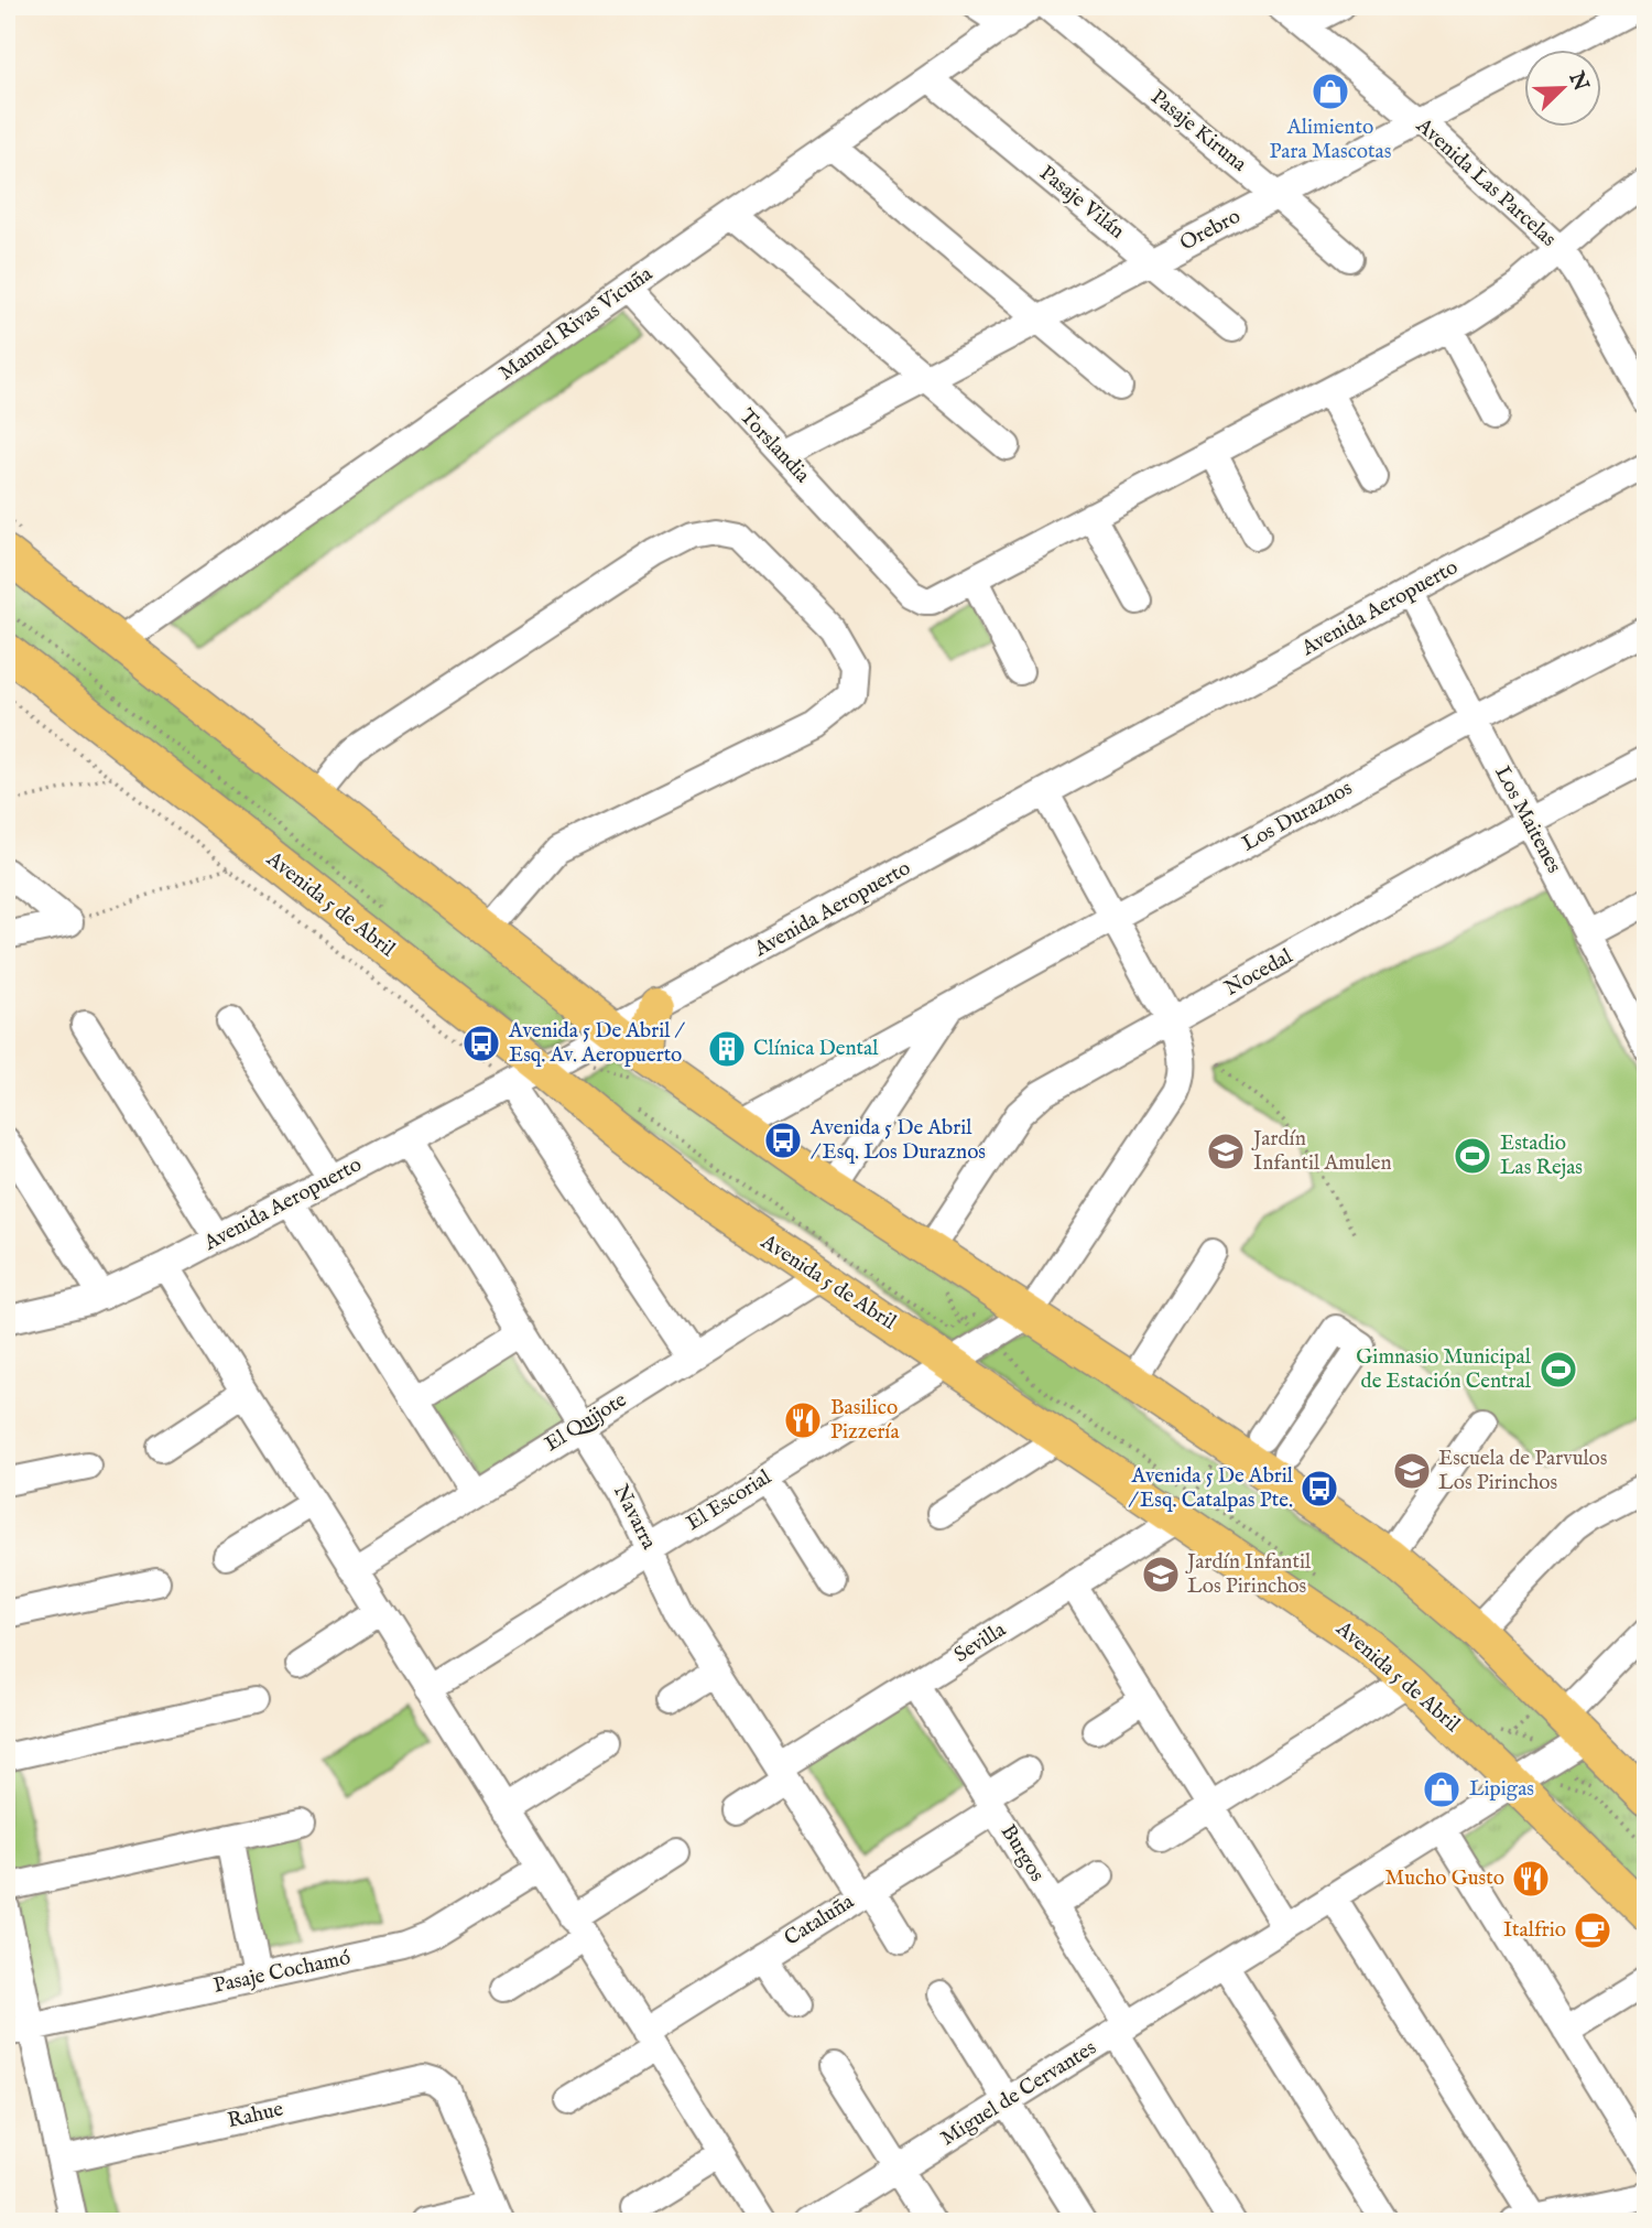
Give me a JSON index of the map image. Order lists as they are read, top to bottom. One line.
{"streets":{"main road":["Avenida 5 de Abril"],"street":["Pasaje Kiruna","Avenida Las Parcelas","Pasaje Vilán","Orebro","Manuel Rivas Vicuña","Torslandia","Avenida Aeropuerto","Los Duraznos","Los Maitenes","Nocedal","El Quijote","El Escorial","Navarra","Sevilla","Burgos","Cataluña","Pasaje Cochamó","Miguel de Cervantes","Rahue"]},"crossings":[["Pasaje Kiruna","Orebro"],["Avenida Las Parcelas","Orebro"],["Pasaje Vilán","Orebro"],["Pasaje Vilán","Manuel Rivas Vicuña"],["Orebro","Torslandia"],["Manuel Rivas Vicuña","Torslandia"],["Avenida Aeropuerto","Los Maitenes"],["Avenida Aeropuerto","Avenida 5 de Abril"],["Avenida Aeropuerto","Navarra"],["Los Duraznos","Los Maitenes"],["Los Maitenes","Nocedal"],["Avenida 5 de Abril","El Quijote"],["Avenida 5 de Abril","El Escorial"],["Avenida 5 de Abril","Sevilla"],["Avenida 5 de Abril","Miguel de Cervantes"],["El Quijote","Navarra"],["El Escorial","Navarra"],["Navarra","Sevilla"],["Navarra","Cataluña"],["Sevilla","Burgos"],["Burgos","Cataluña"],["Burgos","Miguel de Cervantes"]],"places":{"shop":["Alimiento Para Mascotas","Lipigas"],"bus stop":["Avenida 5 De Abril / Esq. Av. Aeropuerto","Avenida 5 De Abril / Esq. Los Duraznos","Avenida 5 De Abril / Esq. Catalpas Pte."],"building":["Clínica Dental"],"school or university":["Jardín Infantil Amulen","Escuela de Parvulos Los Pirinchos","Jardín Infantil Los Pirinchos"],"sports":["Estadio Las Rejas","Gimnasio Municipal de Estación Central"],"restaurant":["Basilico Pizzería","Mucho Gusto"],"cafe":["Italfrio"]},"north":"top right"}
